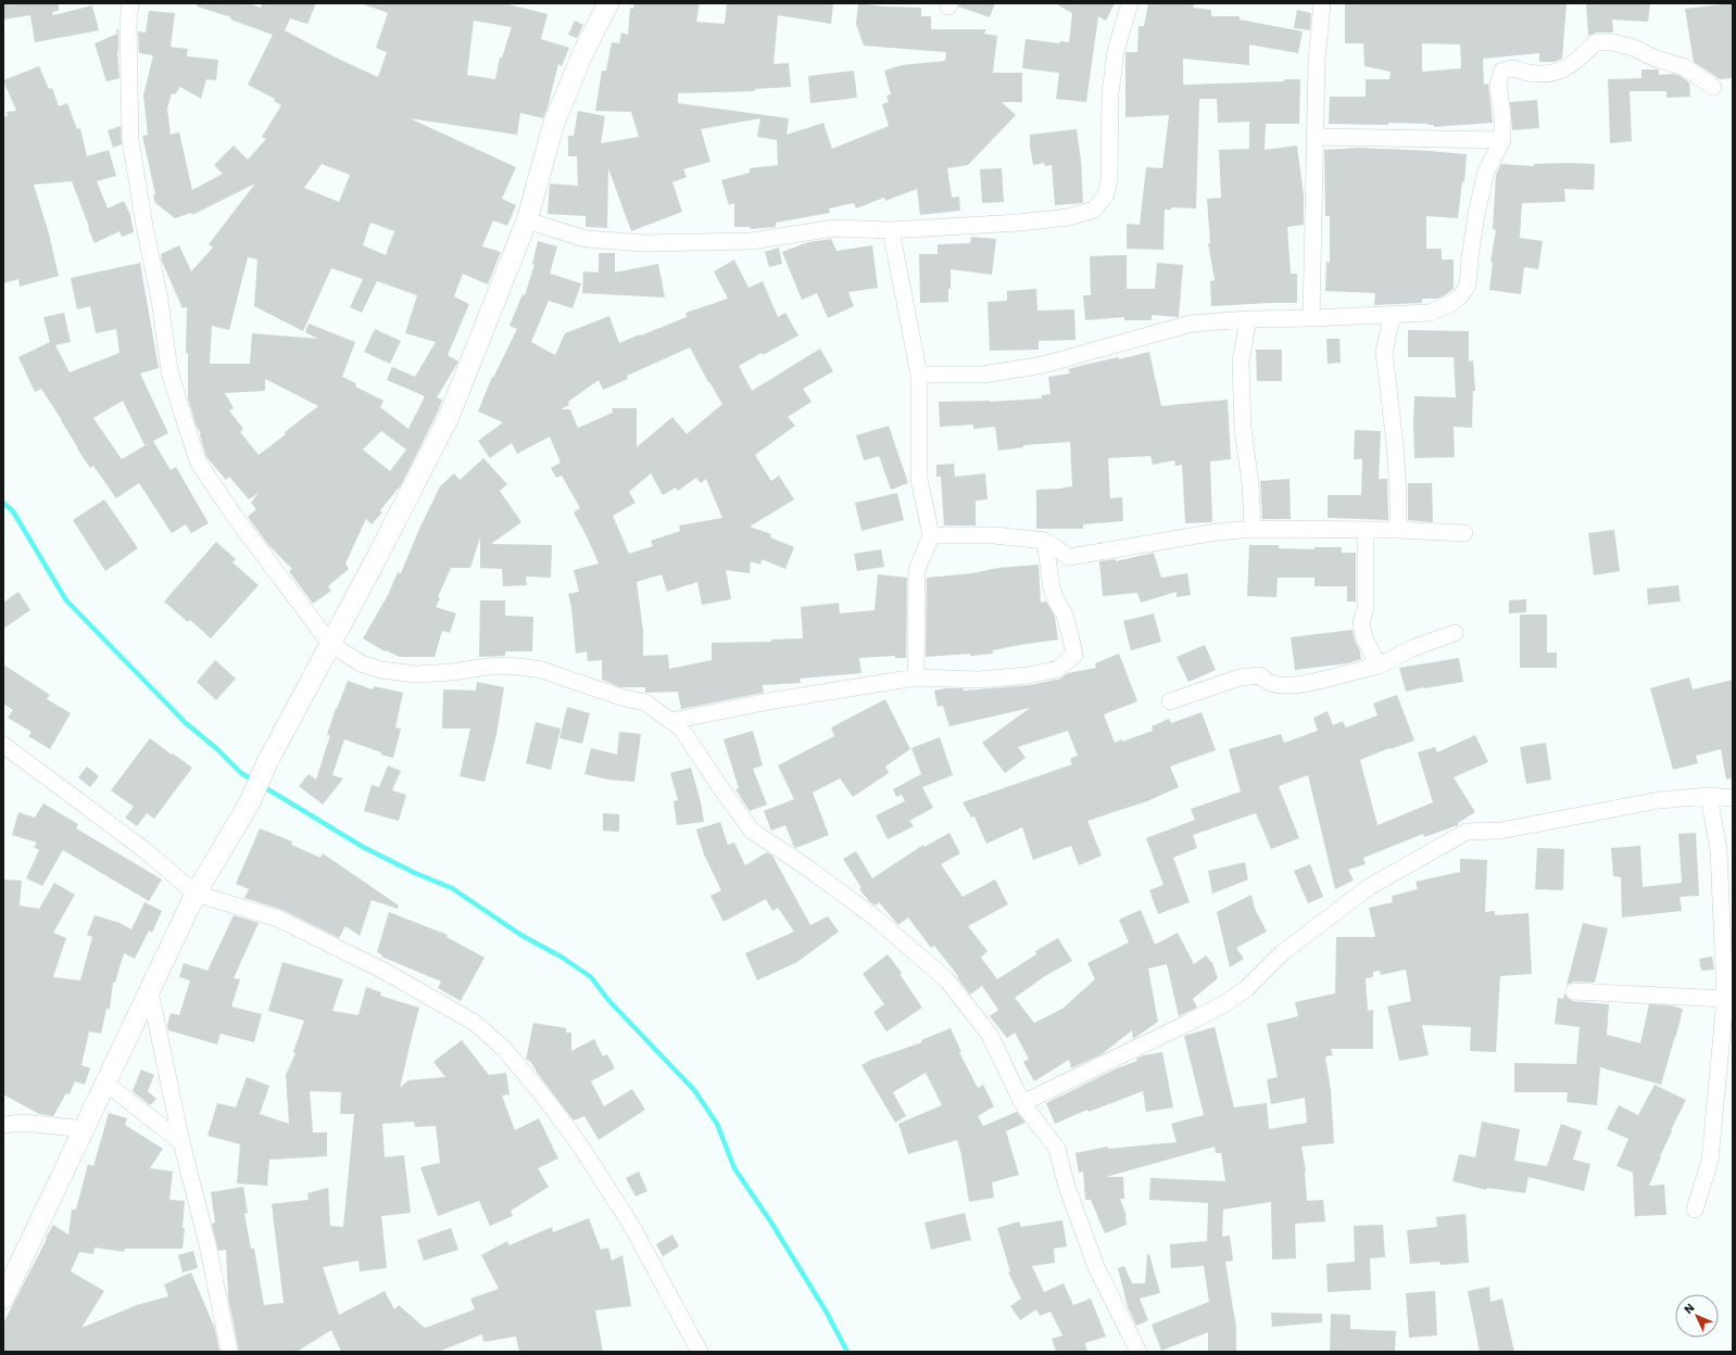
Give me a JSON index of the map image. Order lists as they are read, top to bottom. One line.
{"north":"top left"}
